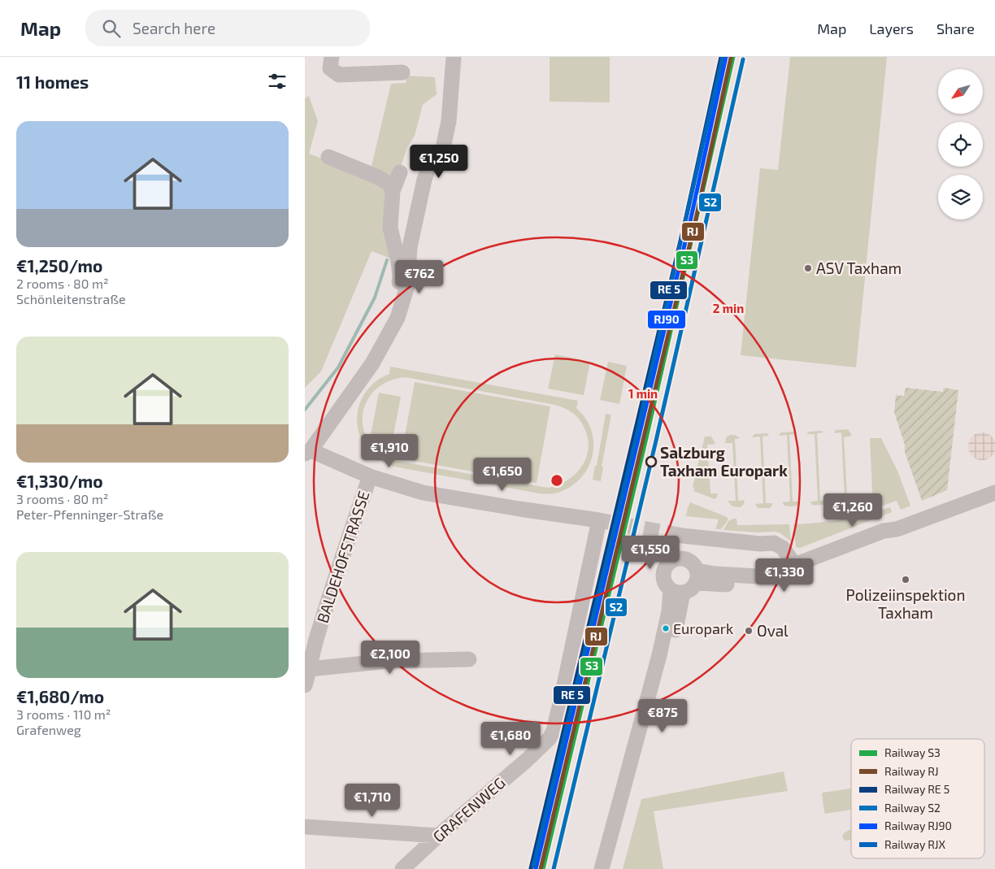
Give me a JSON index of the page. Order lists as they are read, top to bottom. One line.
{"streets":{"street":["BALDEHOFSTRASSE","GRAFENWEG"]},"crossings":[["BALDEHOFSTRASSE","GRAFENWEG"]],"places":["ASV Taxham","Salzburg Taxham Europark","Polizeiinspektion Taxham","Europark","Oval"],"lines":["rail line S3","rail line RJ90","rail line RJX","rail line RJ","rail line S2"],"legend":["Railway S3","Railway RJ","Railway RE 5","Railway S2","Railway RJ90","Railway RJX"],"north":"bottom left","page":{"header":"Map","search":"Search here","nav":["Map","Layers","Share"],"heading":"11 homes","list":[{"name":"€1,250/mo","note":"2 rooms · 80 m² · Schönleitenstraße"},{"name":"€1,330/mo","note":"3 rooms · 80 m² · Peter-Pfenninger-Straße"},{"name":"€1,680/mo","note":"3 rooms · 110 m² · Grafenweg"}],"price":["€1,250","€762","€1,910","€1,650","€1,260","€1,550","€1,330","€2,100","€875","€1,680","€1,710"]},"rings":["2 min","1 min"]}
